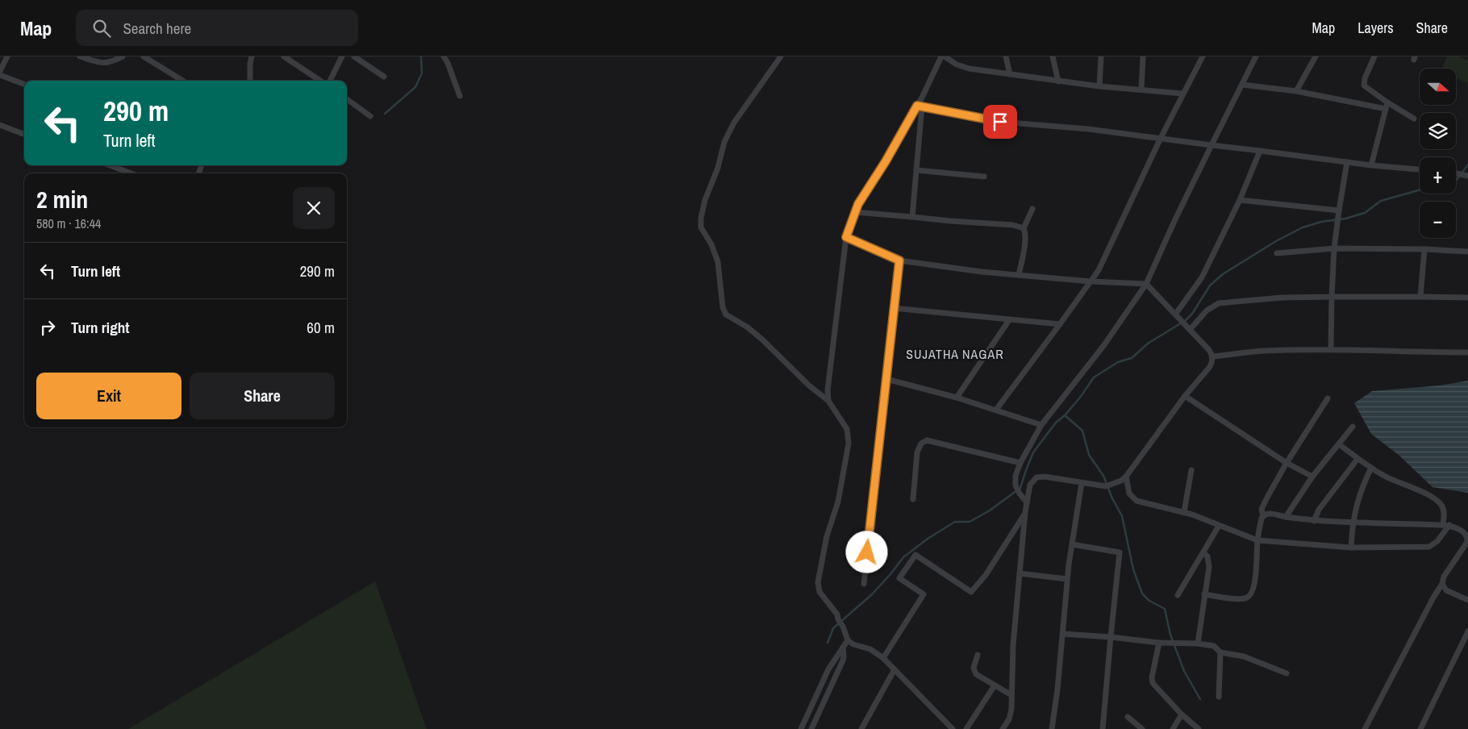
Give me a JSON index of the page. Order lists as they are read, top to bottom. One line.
{"districts":["SUJATHA NAGAR"],"north":"right","page":{"header":"Map","search":"Search here","nav":["Map","Layers","Share"],"map_buttons":["+","−"],"turn":["290 m","Turn left"],"heading":["2 min","580 m · 16:44"],"list":[{"name":"Turn left","value":"290 m"},{"name":"Turn right","value":"60 m"}],"buttons":["Exit","Share"]}}
